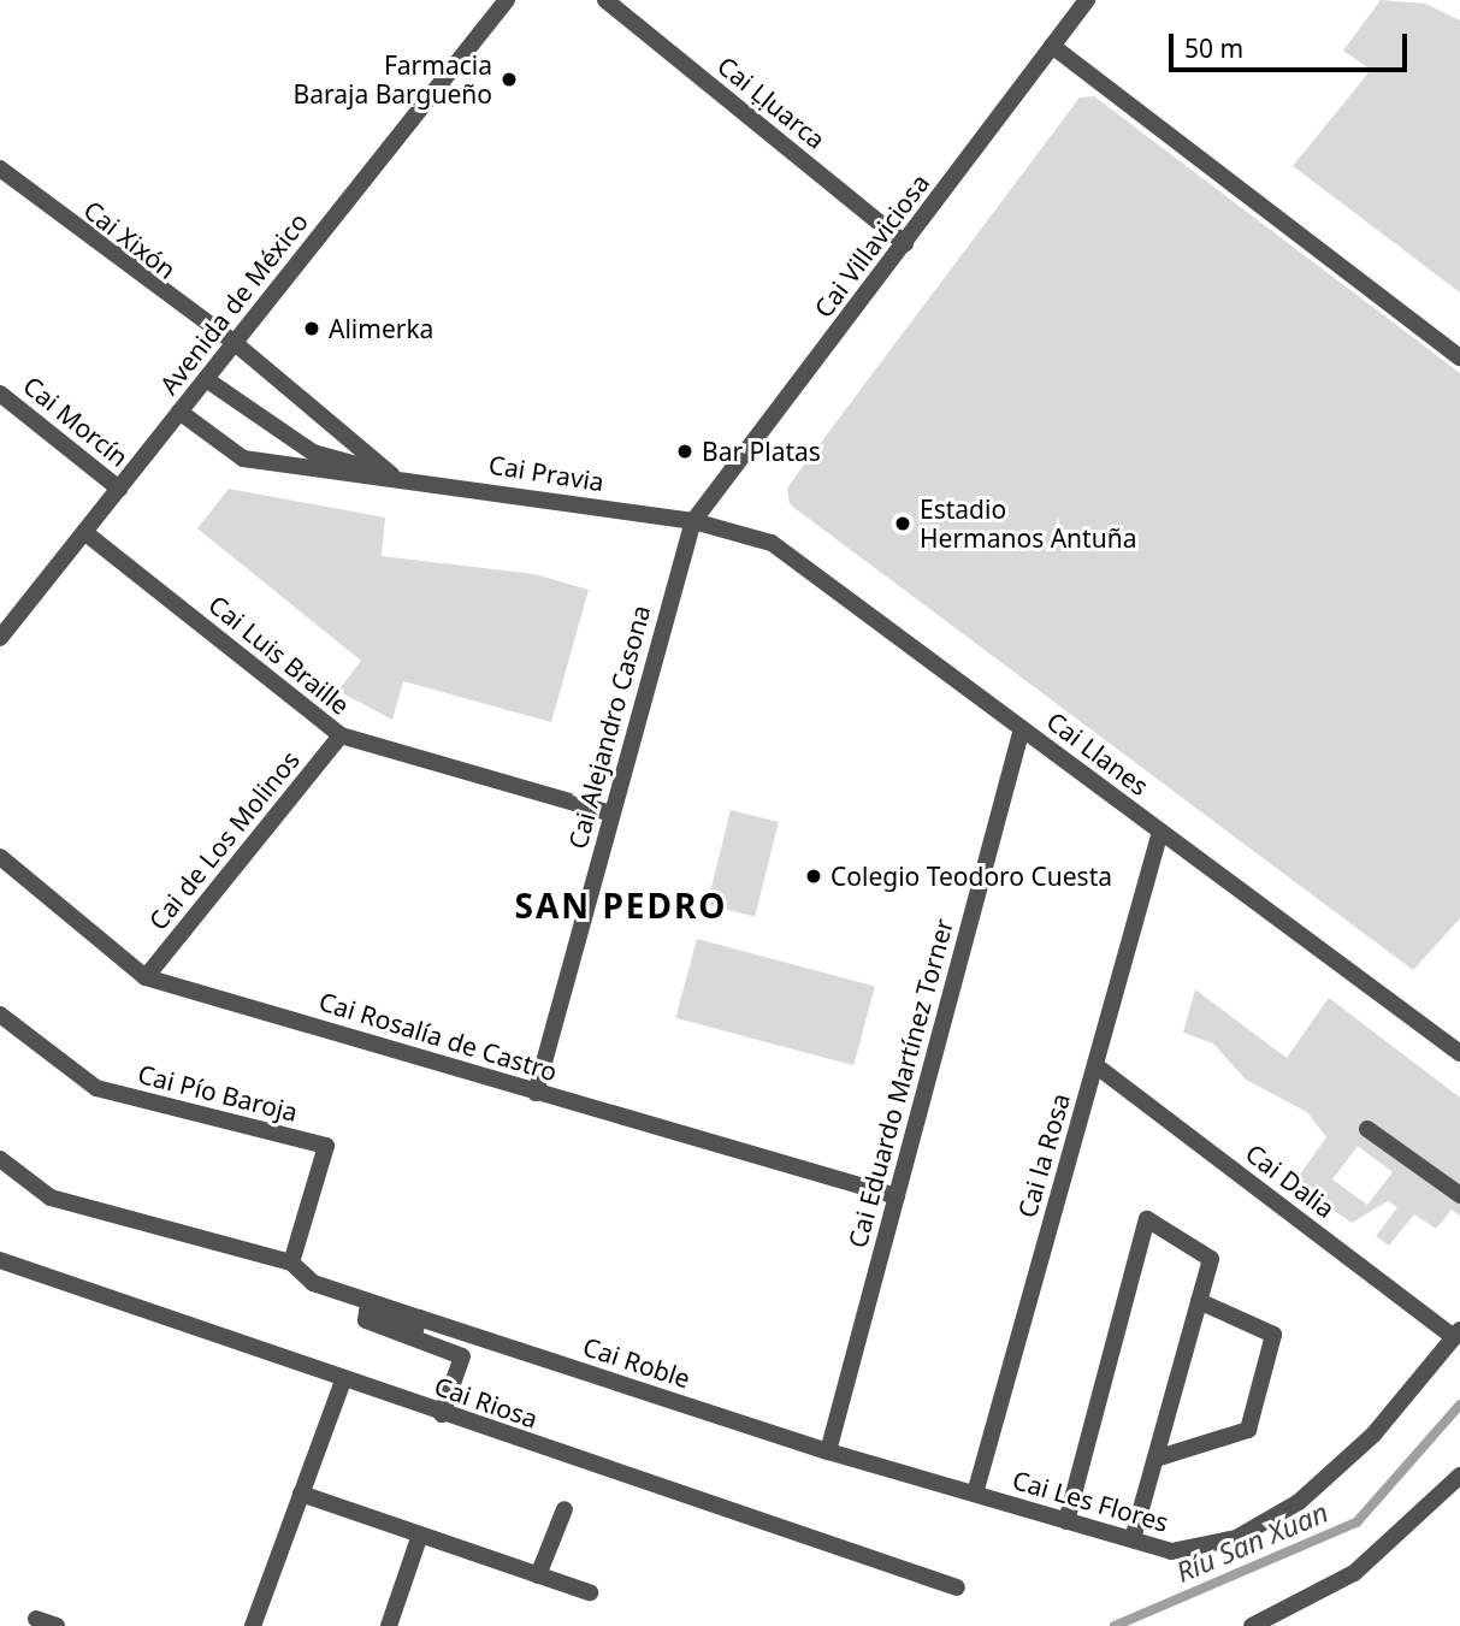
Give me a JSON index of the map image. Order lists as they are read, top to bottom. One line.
{"streets":{"street":["Cai Ḷḷuarca","Cai Xixón","Cai Villaviciosa","Avenida de México","Cai Morcín","Cai Pravia","Cai Luis Braille","Cai Alejandro Casona","Cai Llanes","Cai de Los Molinos","Cai Rosalía de Castro","Cai Eduardo Martínez Torner","Cai Pío Baroja","Cai la Rosa","Cai Dalia","Cai Roble","Cai Riosa","Cai Les Flores"]},"crossings":[["Cai Ḷḷuarca","Cai Villaviciosa"],["Cai Xixón","Avenida de México"],["Cai Villaviciosa","Cai Pravia"],["Cai Villaviciosa","Cai Alejandro Casona"],["Cai Villaviciosa","Cai Llanes"],["Avenida de México","Cai Morcín"],["Avenida de México","Cai Pravia"],["Avenida de México","Cai Luis Braille"],["Cai Pravia","Cai Alejandro Casona"],["Cai Pravia","Cai Llanes"],["Cai Luis Braille","Cai Alejandro Casona"],["Cai Luis Braille","Cai de Los Molinos"],["Cai Alejandro Casona","Cai Llanes"],["Cai Alejandro Casona","Cai Rosalía de Castro"],["Cai Llanes","Cai Eduardo Martínez Torner"],["Cai Llanes","Cai la Rosa"],["Cai de Los Molinos","Cai Rosalía de Castro"],["Cai Rosalía de Castro","Cai Eduardo Martínez Torner"],["Cai Eduardo Martínez Torner","Cai Roble"],["Cai Pío Baroja","Cai Roble"],["Cai la Rosa","Cai Dalia"],["Cai la Rosa","Cai Roble"],["Cai la Rosa","Cai Les Flores"],["Cai Dalia","Cai Les Flores"],["Cai Roble","Cai Les Flores"]],"districts":["SAN PEDRO"],"water":["Ríu San Xuan"],"places":["Farmacia Baraja Bargueño","Alimerka","Bar Platas","Estadio Hermanos Antuña","Colegio Teodoro Cuesta"],"scale_bar":"50 m"}
